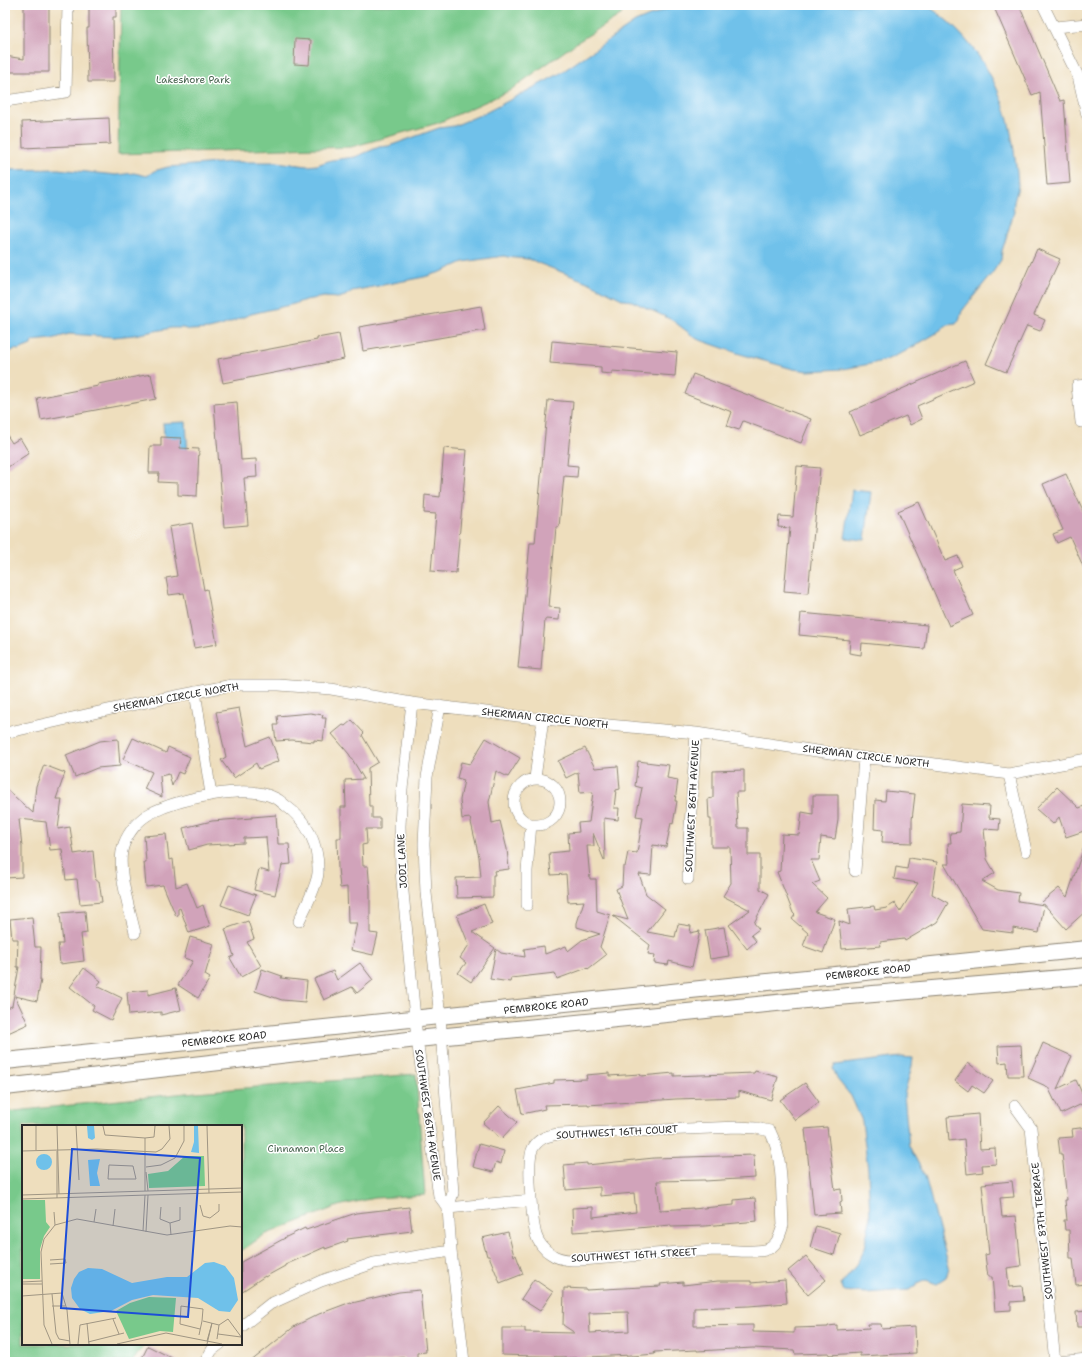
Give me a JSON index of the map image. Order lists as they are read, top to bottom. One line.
{"streets":{"main road":["PEMBROKE ROAD"],"street":["SHERMAN CIRCLE NORTH","SOUTHWEST 86TH AVENUE","JODI LANE","SOUTHWEST 16TH COURT","SOUTHWEST 87TH TERRACE","SOUTHWEST 16TH STREET"]},"crossings":[["SHERMAN CIRCLE NORTH","SOUTHWEST 86TH AVENUE"],["SHERMAN CIRCLE NORTH","JODI LANE"],["SOUTHWEST 86TH AVENUE","JODI LANE"],["SOUTHWEST 86TH AVENUE","PEMBROKE ROAD"],["JODI LANE","PEMBROKE ROAD"],["SOUTHWEST 16TH COURT","SOUTHWEST 16TH STREET"]],"parks":["Lakeshore Park","Cinnamon Place"]}
